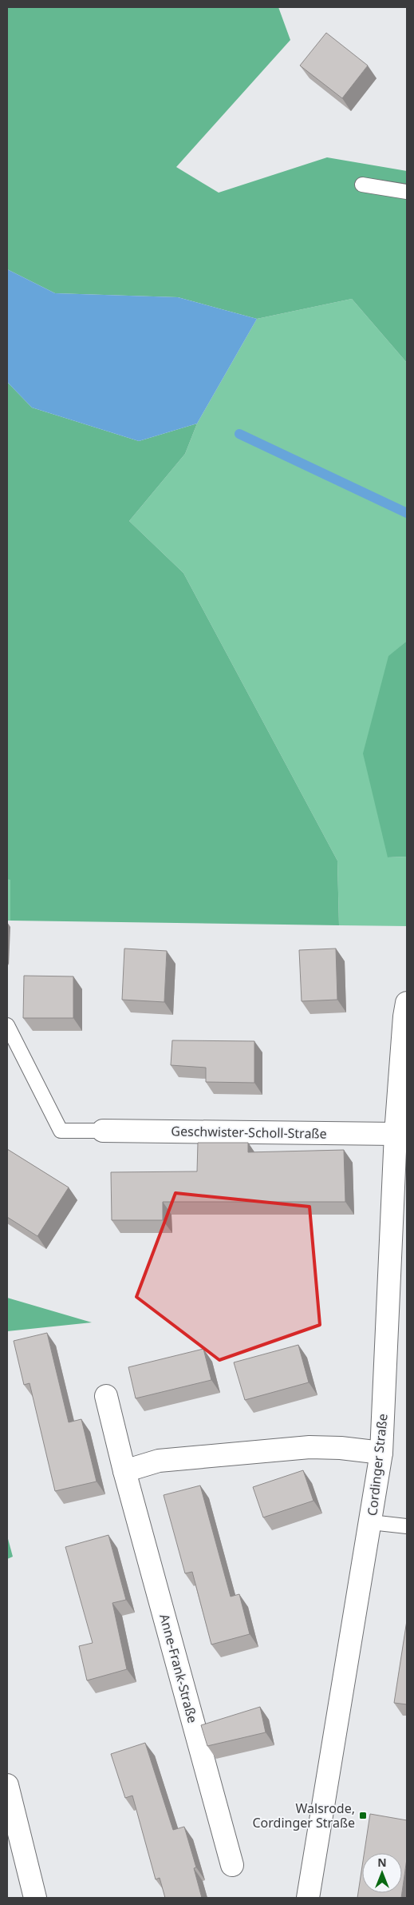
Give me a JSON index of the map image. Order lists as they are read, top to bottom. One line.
{"streets":{"street":["Geschwister-Scholl-Straße","Cordinger Straße","Anne-Frank-Straße"]},"crossings":[["Geschwister-Scholl-Straße","Cordinger Straße"]],"places":{"transit":["Walsrode, Cordinger Straße"]},"north":"top"}
